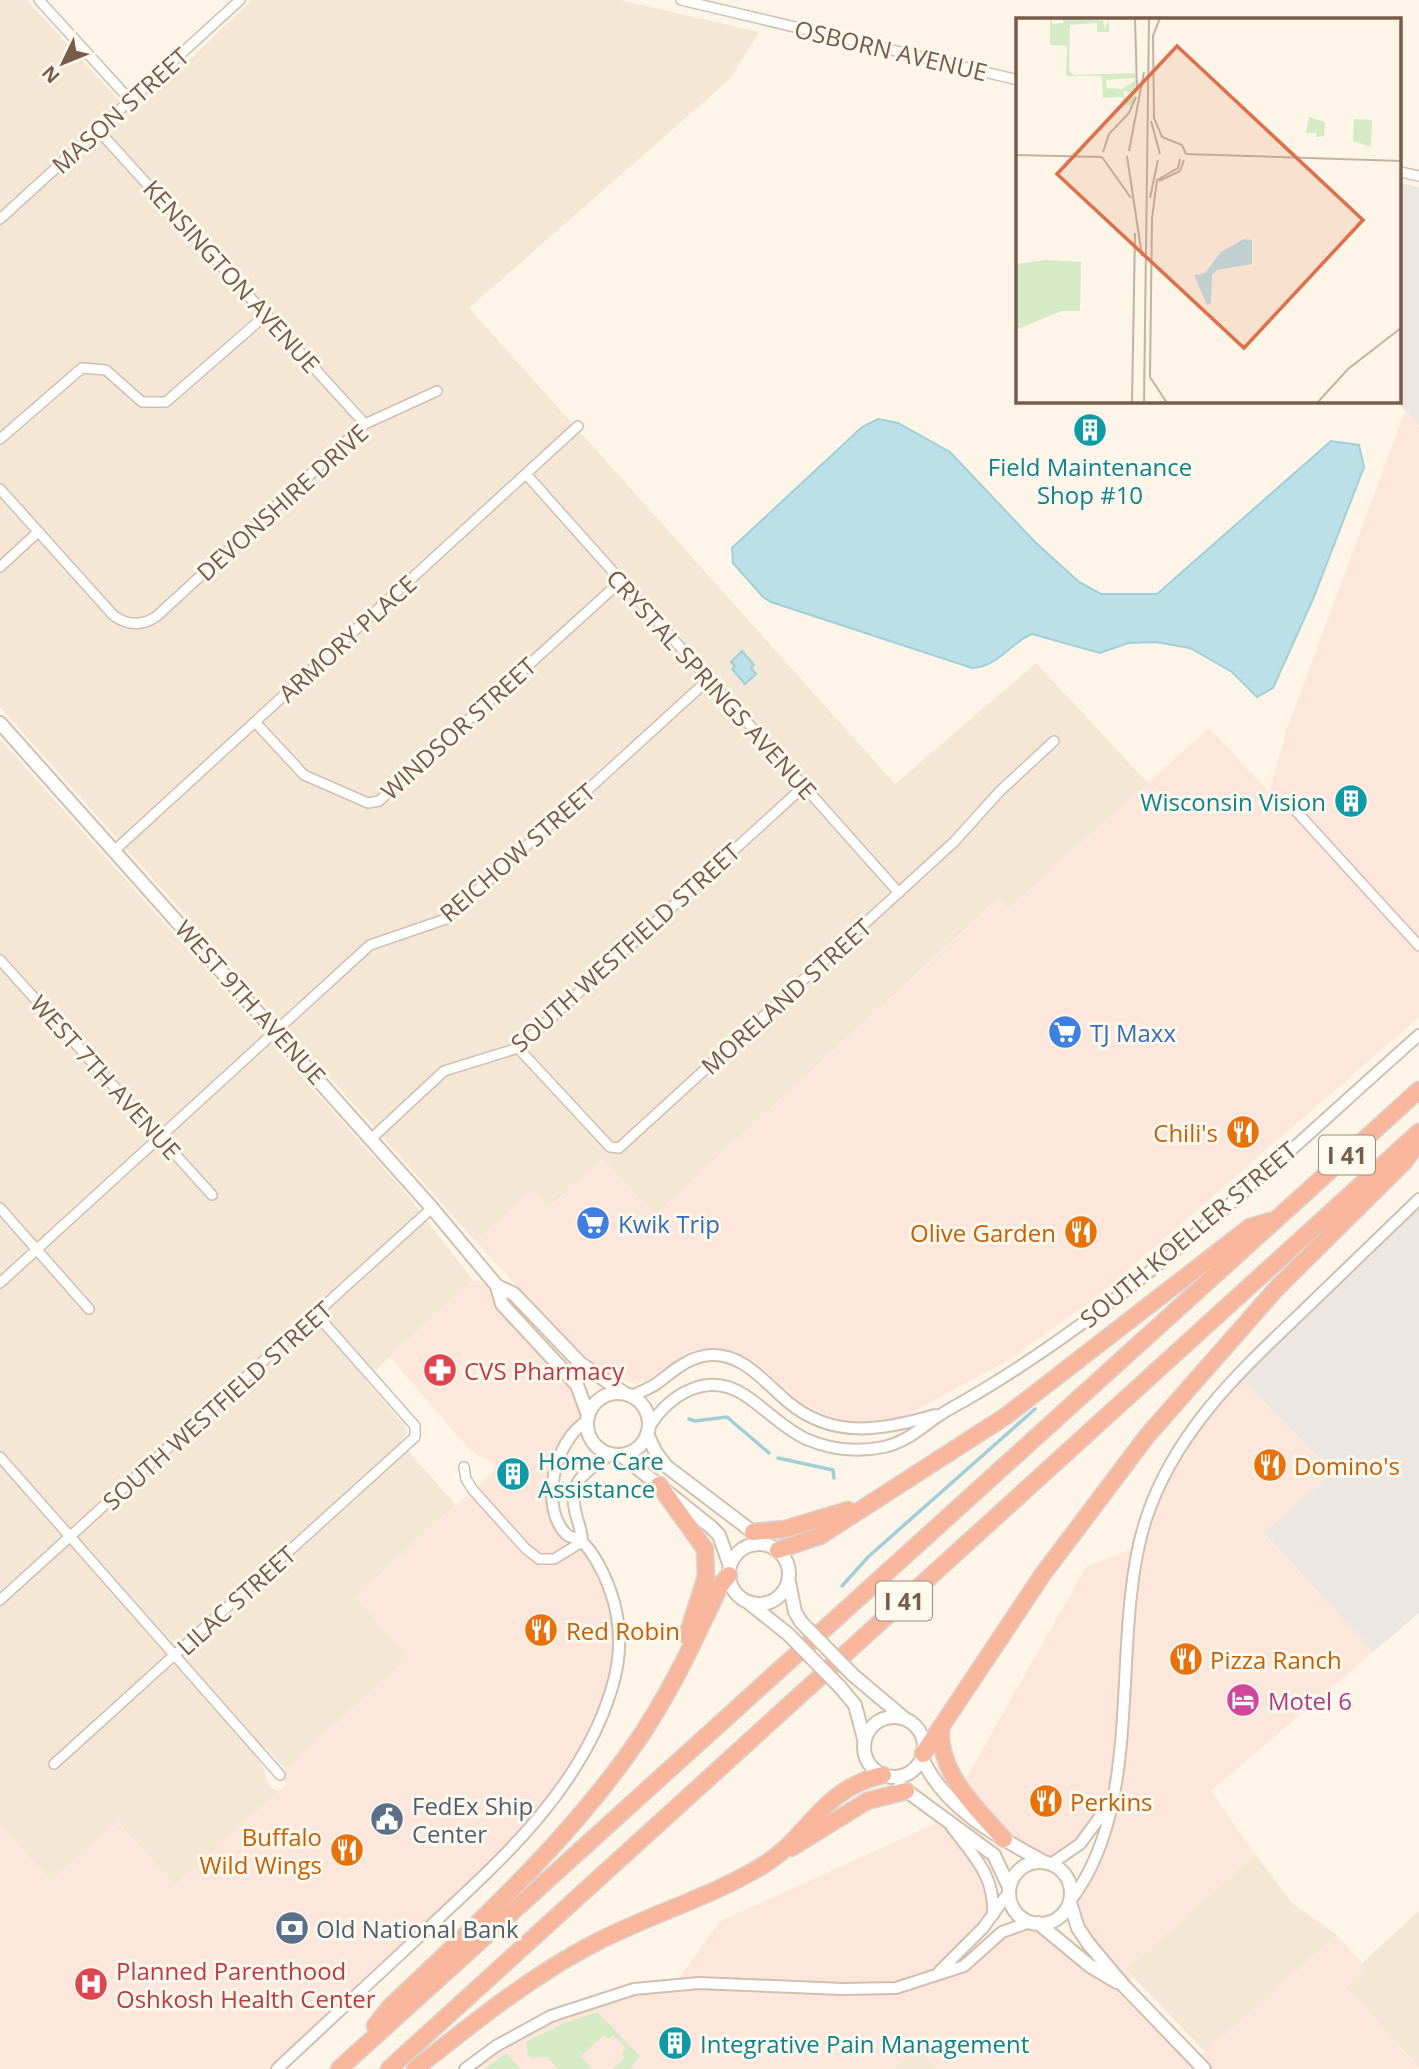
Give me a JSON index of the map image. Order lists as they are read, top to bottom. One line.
{"streets":{"highway":["I 41"],"main road":["WEST 9TH AVENUE"],"street":["OSBORN AVENUE","MASON STREET","KENSINGTON AVENUE","DEVONSHIRE DRIVE","ARMORY PLACE","CRYSTAL SPRINGS AVENUE","WINDSOR STREET","REICHOW STREET","SOUTH WESTFIELD STREET","MORELAND STREET","WEST 7TH AVENUE","SOUTH KOELLER STREET","LILAC STREET"]},"crossings":[["MASON STREET","KENSINGTON AVENUE"],["KENSINGTON AVENUE","DEVONSHIRE DRIVE"],["ARMORY PLACE","CRYSTAL SPRINGS AVENUE"],["ARMORY PLACE","WINDSOR STREET"],["ARMORY PLACE","WEST 9TH AVENUE"],["CRYSTAL SPRINGS AVENUE","WINDSOR STREET"],["CRYSTAL SPRINGS AVENUE","REICHOW STREET"],["CRYSTAL SPRINGS AVENUE","SOUTH WESTFIELD STREET"],["CRYSTAL SPRINGS AVENUE","MORELAND STREET"],["REICHOW STREET","WEST 9TH AVENUE"],["REICHOW STREET","WEST 7TH AVENUE"],["SOUTH WESTFIELD STREET","MORELAND STREET"],["SOUTH WESTFIELD STREET","WEST 9TH AVENUE"],["SOUTH WESTFIELD STREET","LILAC STREET"],["WEST 9TH AVENUE","SOUTH KOELLER STREET"]],"places":{"building":["Field Maintenance Shop #10","Wisconsin Vision","Home Care Assistance","Integrative Pain Management"],"supermarket":["TJ Maxx","Kwik Trip"],"restaurant":["Chili's","Olive Garden","Domino's","Red Robin","Pizza Ranch","Perkins","Buffalo Wild Wings"],"pharmacy":["CVS Pharmacy"],"hotel":["Motel 6"],"public building":["FedEx Ship Center"],"bank":["Old National Bank"],"hospital":["Planned Parenthood Oshkosh Health Center"]},"north":"bottom left"}
